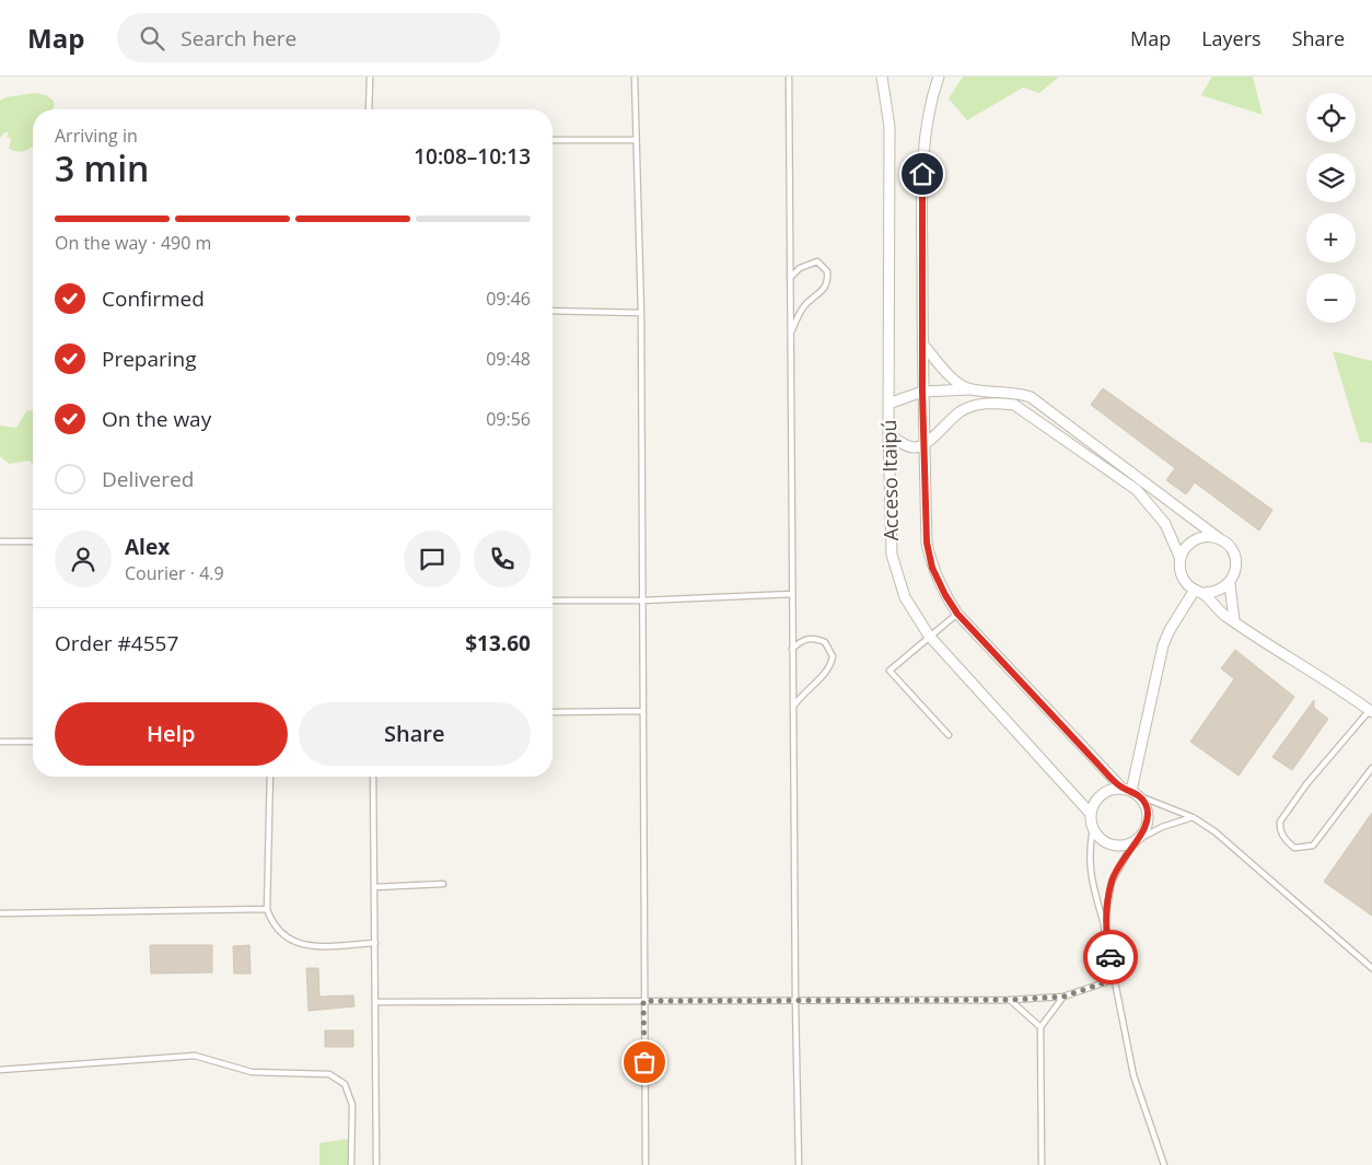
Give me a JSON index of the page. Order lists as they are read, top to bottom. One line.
{"streets":{"street":["Acceso Itaipú"]},"page":{"header":"Map","search":"Search here","nav":["Map","Layers","Share"],"map_buttons":["+","−"],"heading":["3 min","Arriving in","10:08–10:13"],"panel":["Alex","Courier · 4.9","Order #4557","$13.60"],"bar":"On the way · 490 m","list":[["Confirmed","09:46"],["Preparing","09:48"],["On the way","09:56"],"Delivered"],"buttons":["Help","Share"]}}
